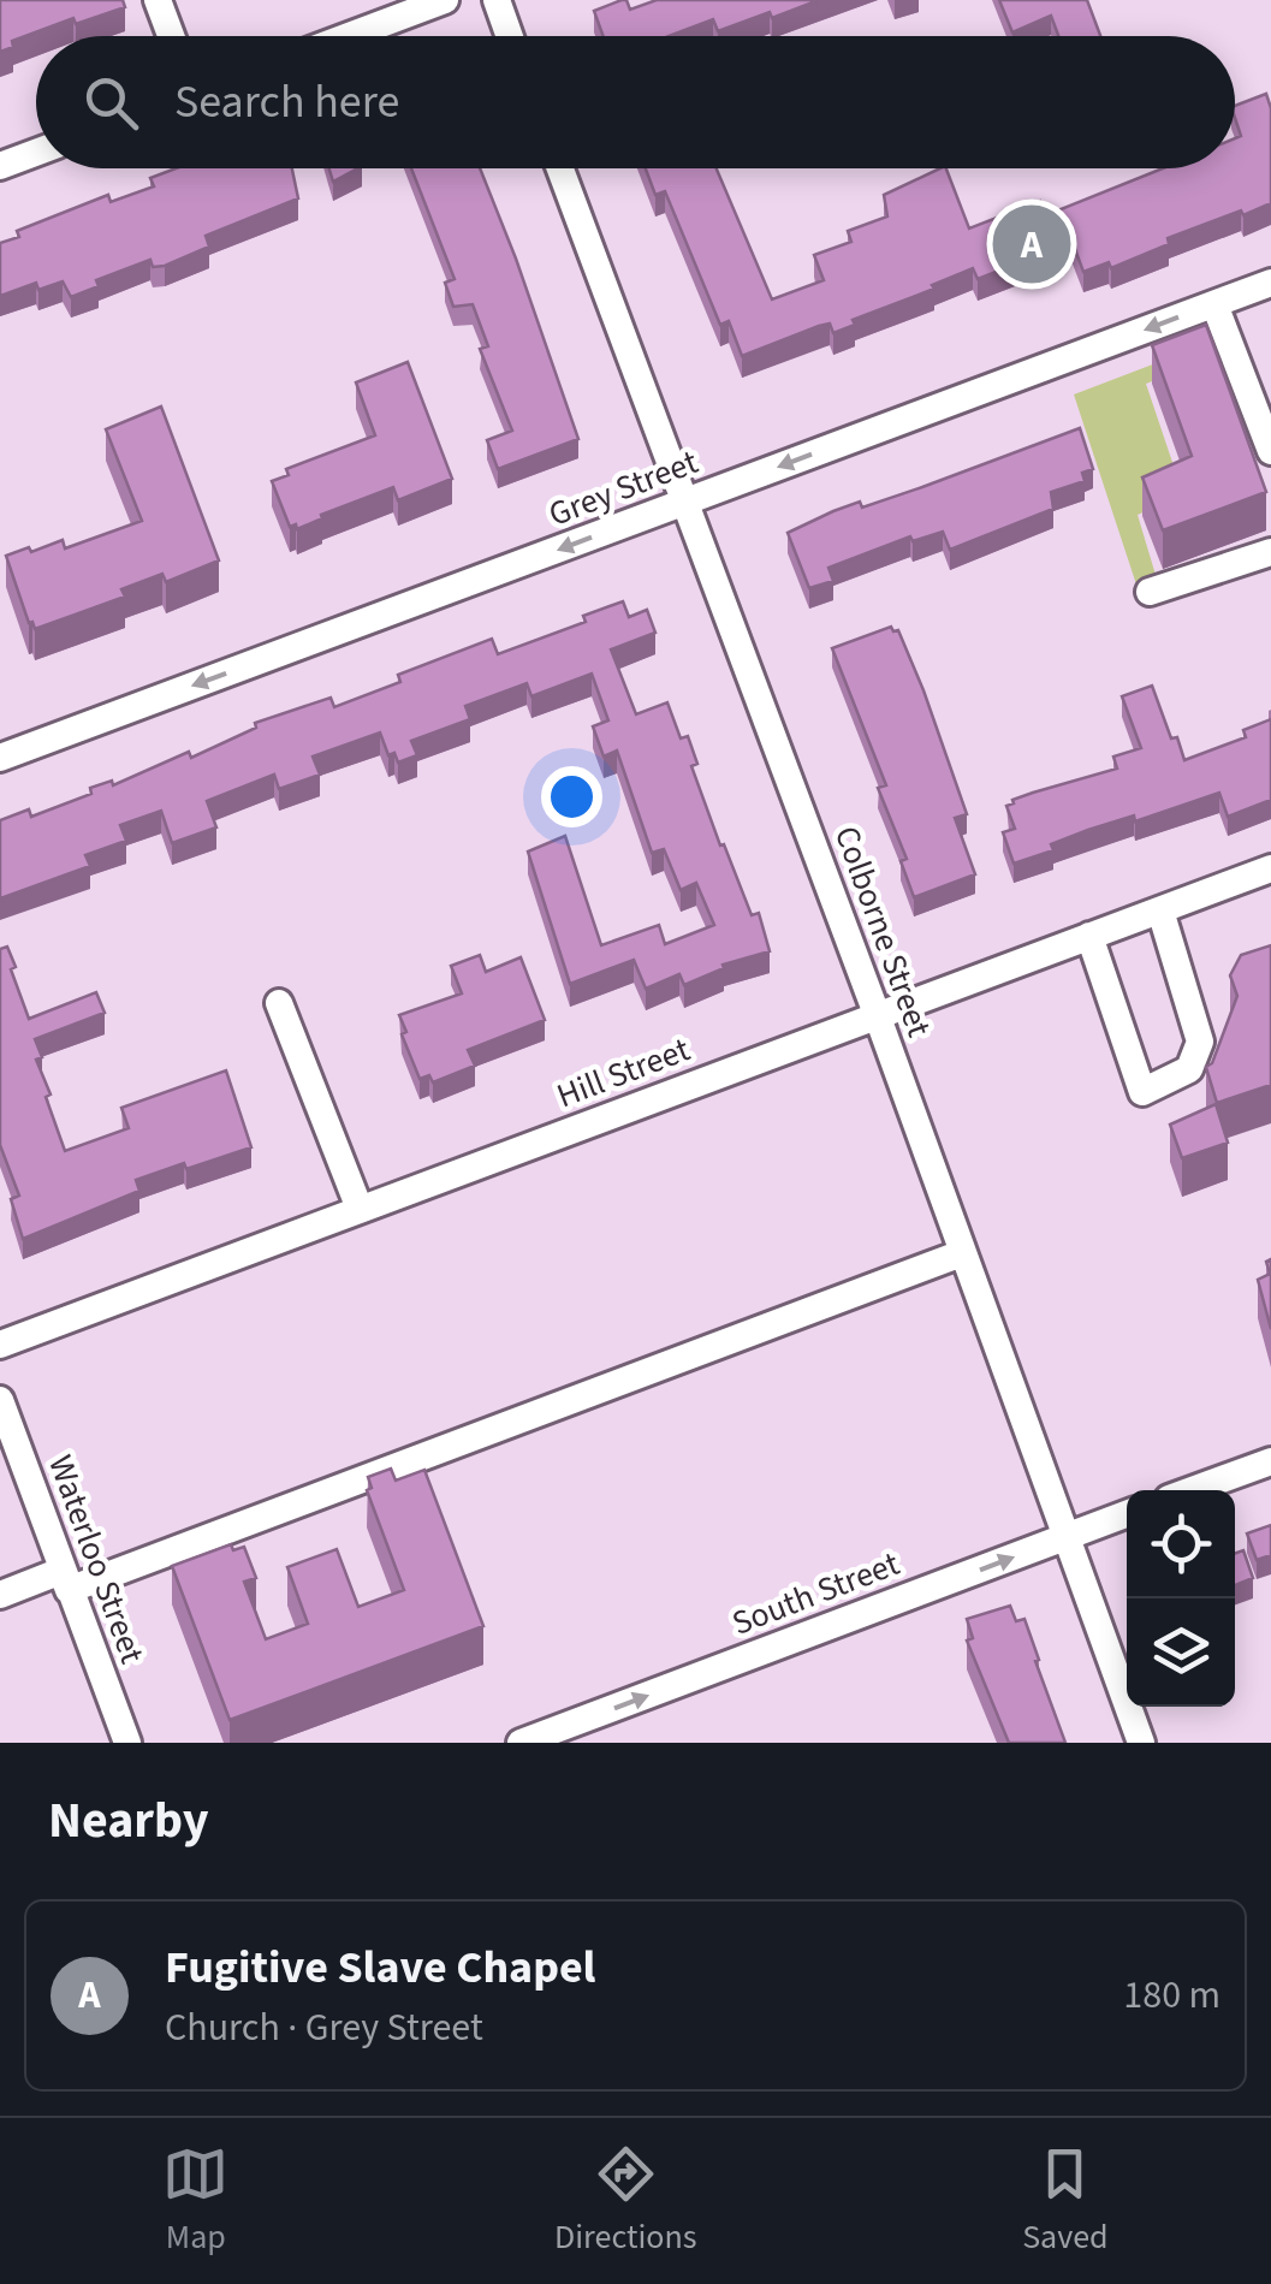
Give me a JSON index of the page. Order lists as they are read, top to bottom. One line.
{"streets":{"street":["Grey Street","Colborne Street","Hill Street","Waterloo Street","South Street"]},"crossings":[["Grey Street","Colborne Street"],["Colborne Street","Hill Street"],["Colborne Street","South Street"]],"one_way":["Grey Street","South Street"],"page":{"search":"Search here","pins":"A","heading":"Nearby","list":[{"mark":"A","name":"Fugitive Slave Chapel","note":"Church · Grey Street","value":"180 m"}],"nav":["Map","Directions","Saved"]}}
